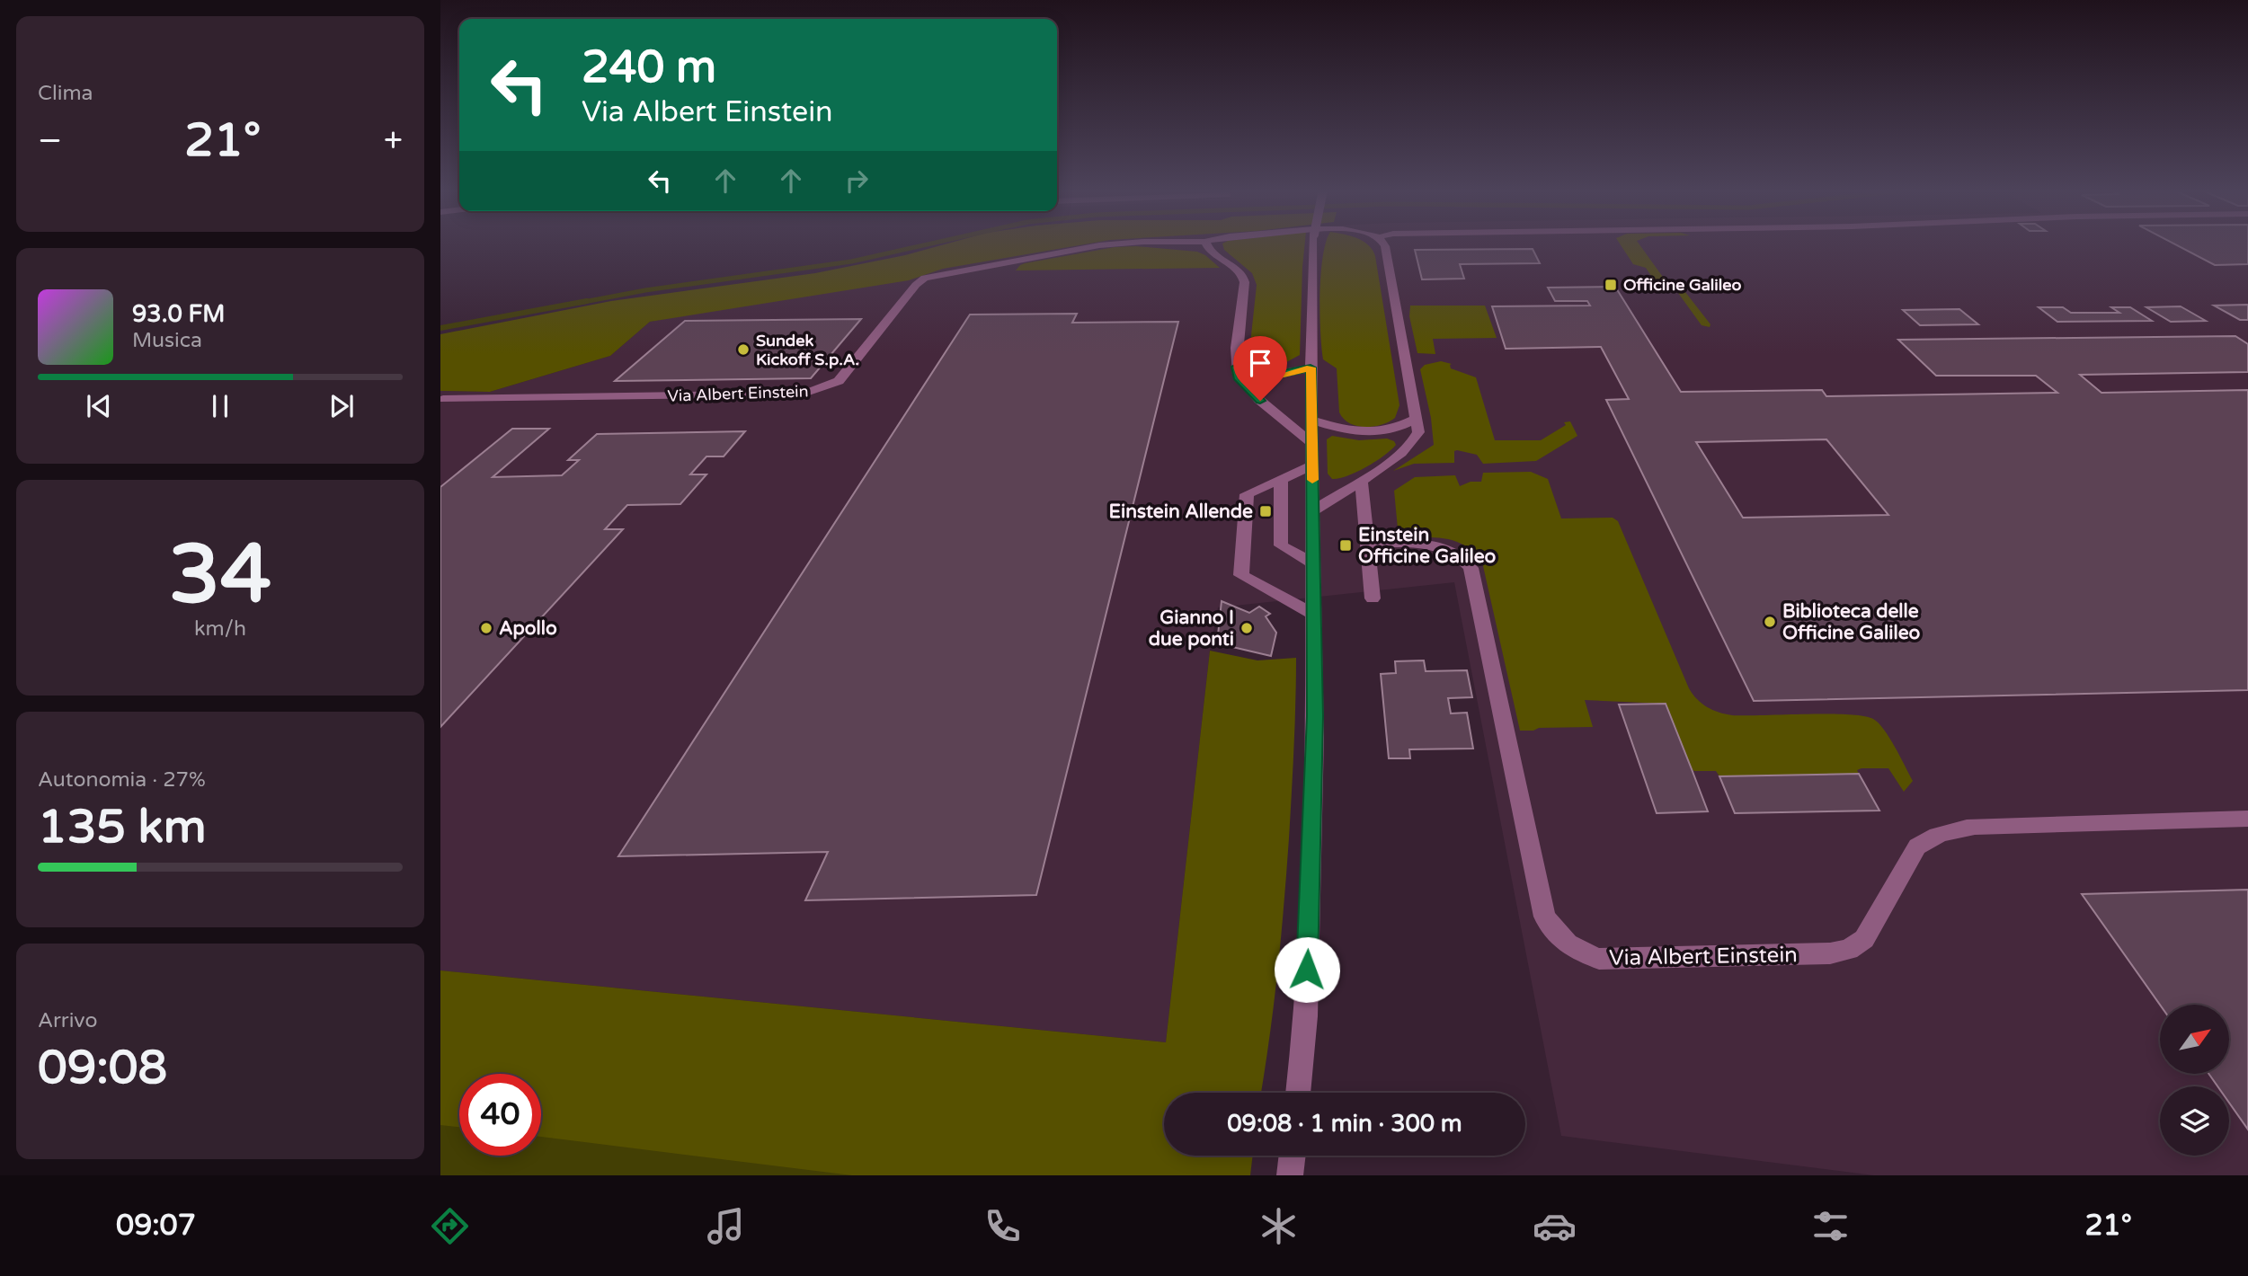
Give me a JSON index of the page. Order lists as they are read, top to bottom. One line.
{"streets":{"street":["Via Albert Einstein"]},"places":{"transit":["Officine Galileo","Einstein Allende","Einstein Officine Galileo"],"other":["Sundek Kickoff S.p.A.","Biblioteca delle Officine Galileo","Apollo","Gianno I due ponti"]},"north":"top right","page":{"tile":["Clima",["34","km/h"],["Autonomia · 27%","135 km"],["Arrivo","09:08"]],"turn":["240 m","Via Albert Einstein"],"heat":["−","21°","+"],"song":["93.0 FM","Musica"],"limit":"40","trip":"09:08 · 1 min · 300 m","tabs":["09:07","21°"]}}
